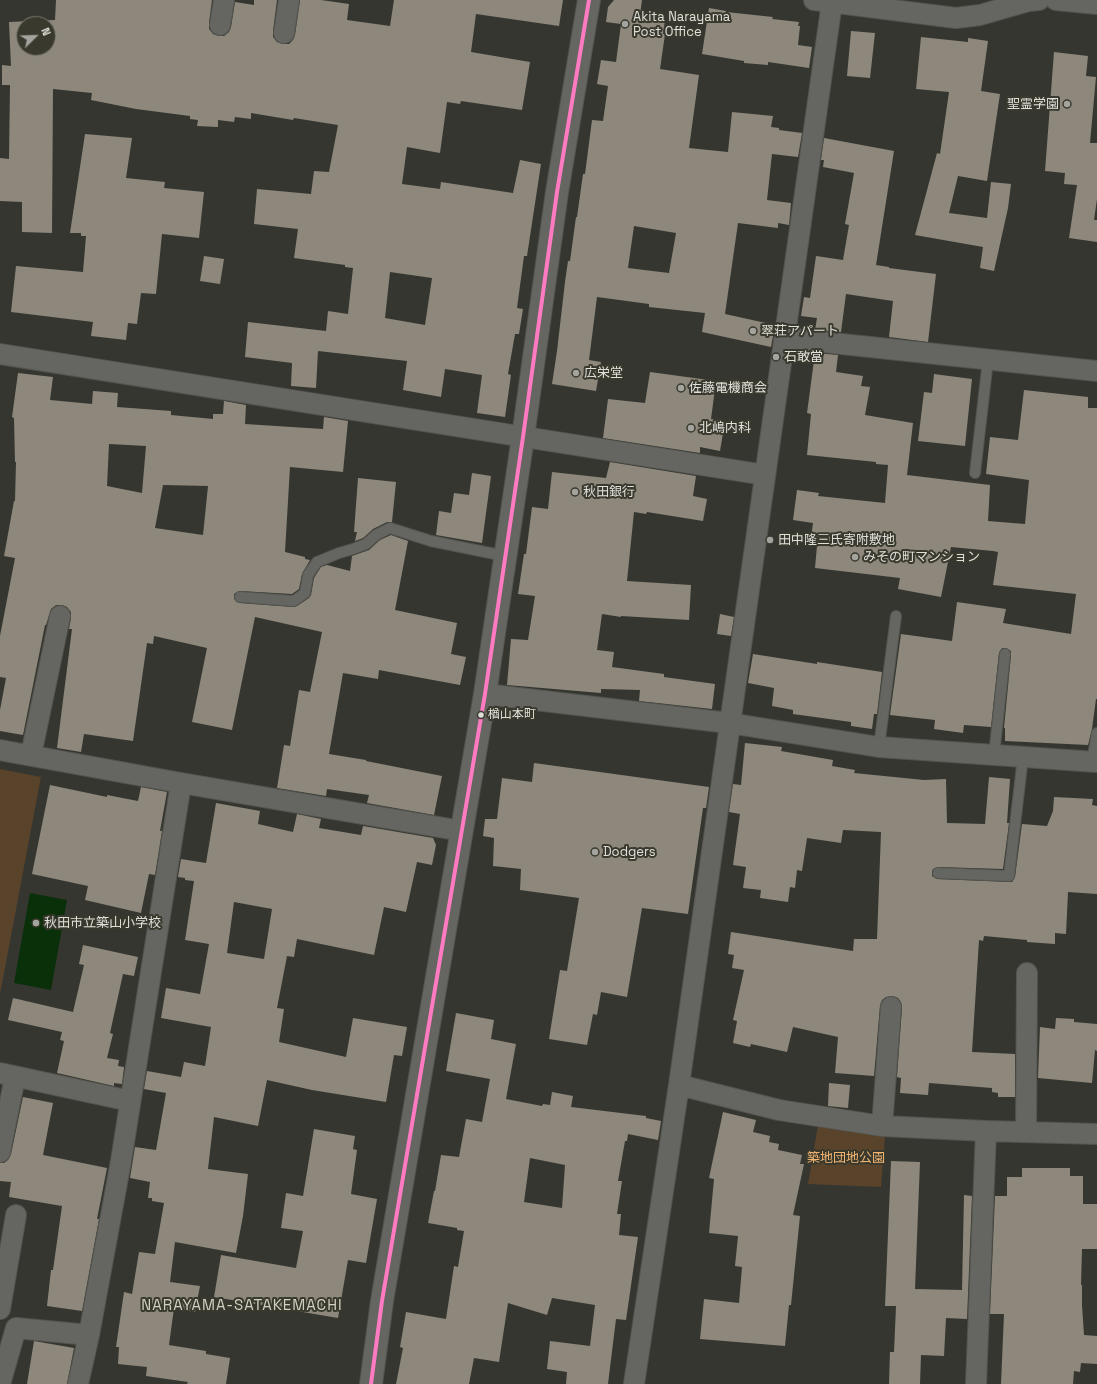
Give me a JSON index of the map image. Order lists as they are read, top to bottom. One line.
{"districts":["NARAYAMA-SATAKEMACHI"],"parks":["築地団地公園"],"places":["Akita Narayama Post Office","聖霊学園","翠荘アパート","石敢當","広栄堂","佐藤電機商会","北嶋内科","秋田銀行","田中隆三氏寄附敷地","みその町マンション","楢山本町","Dodgers","秋田市立築山小学校"],"north":"top right"}
